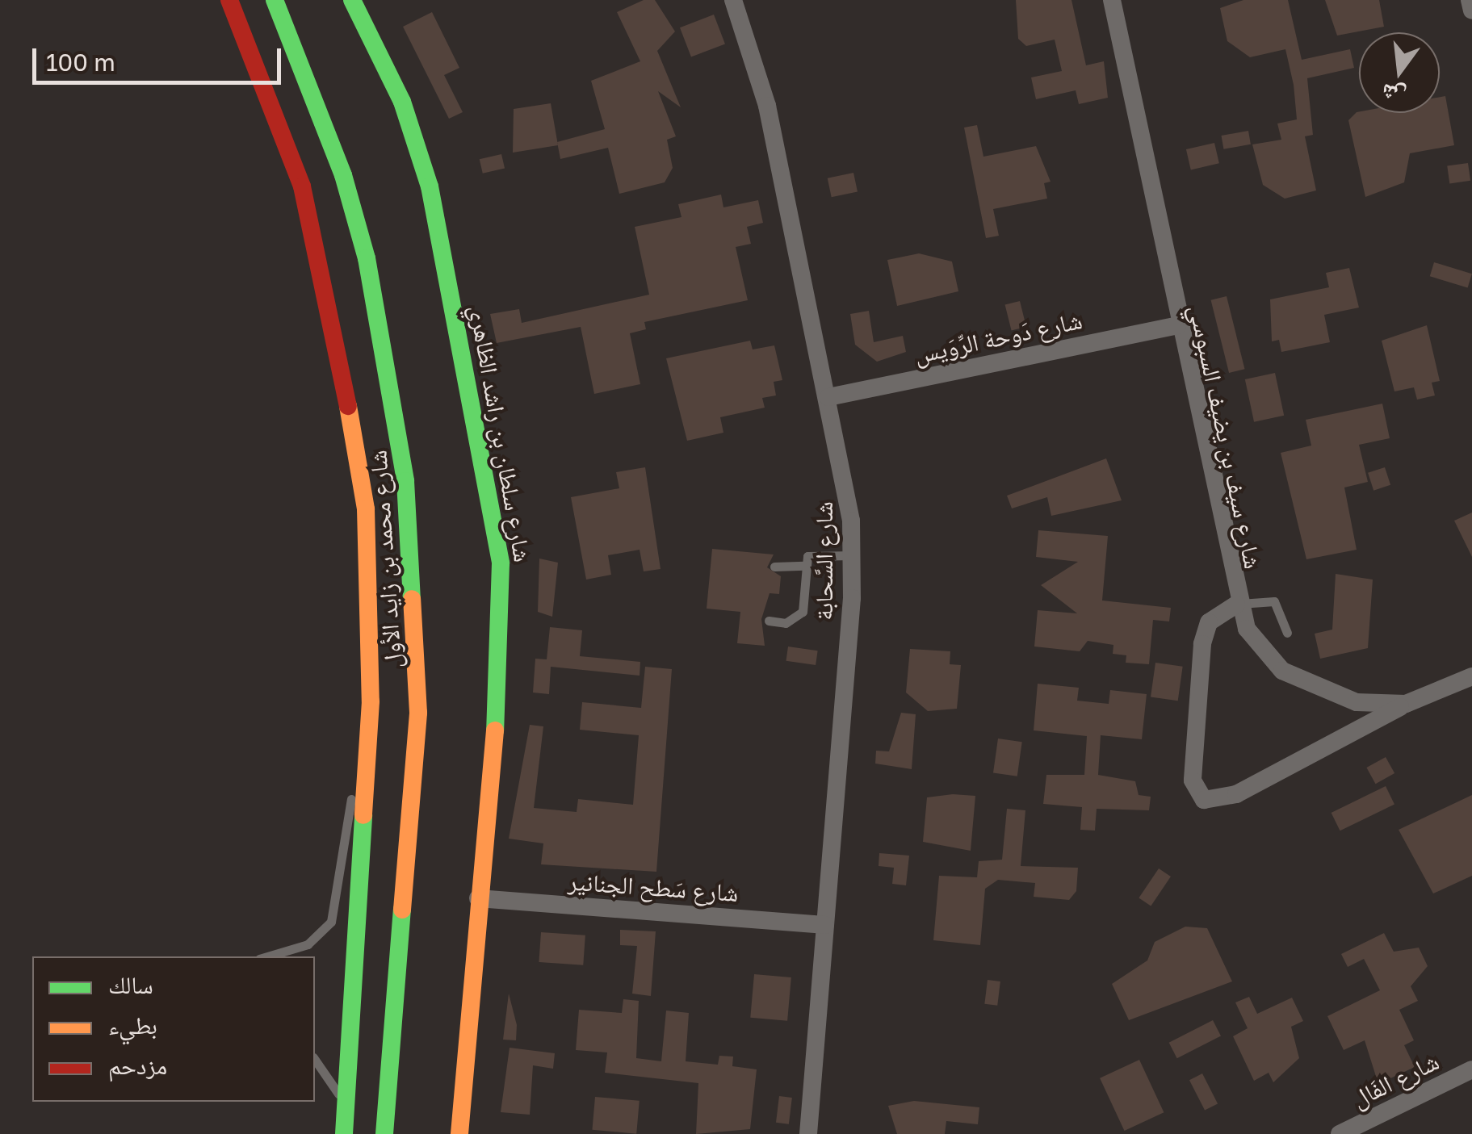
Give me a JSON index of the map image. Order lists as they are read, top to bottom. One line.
{"streets":{"main road":["شارع سلطان بن راشد الظاهري","شارع محمد بن زايد الأول"],"street":["شارع دَوحة الرِّوَيس","شارع سيف بن يضيف السبوسي","شارع السَّحابة","شارع سَطح الجنانير","شارع الفَال"]},"crossings":[["شارع دَوحة الرِّوَيس","شارع سيف بن يضيف السبوسي"],["شارع دَوحة الرِّوَيس","شارع السَّحابة"],["شارع سلطان بن راشد الظاهري","شارع سَطح الجنانير"],["شارع السَّحابة","شارع سَطح الجنانير"]],"legend":["سالك","بطيء","مزدحم"],"scale_bar":"100 m","north":"bottom"}
